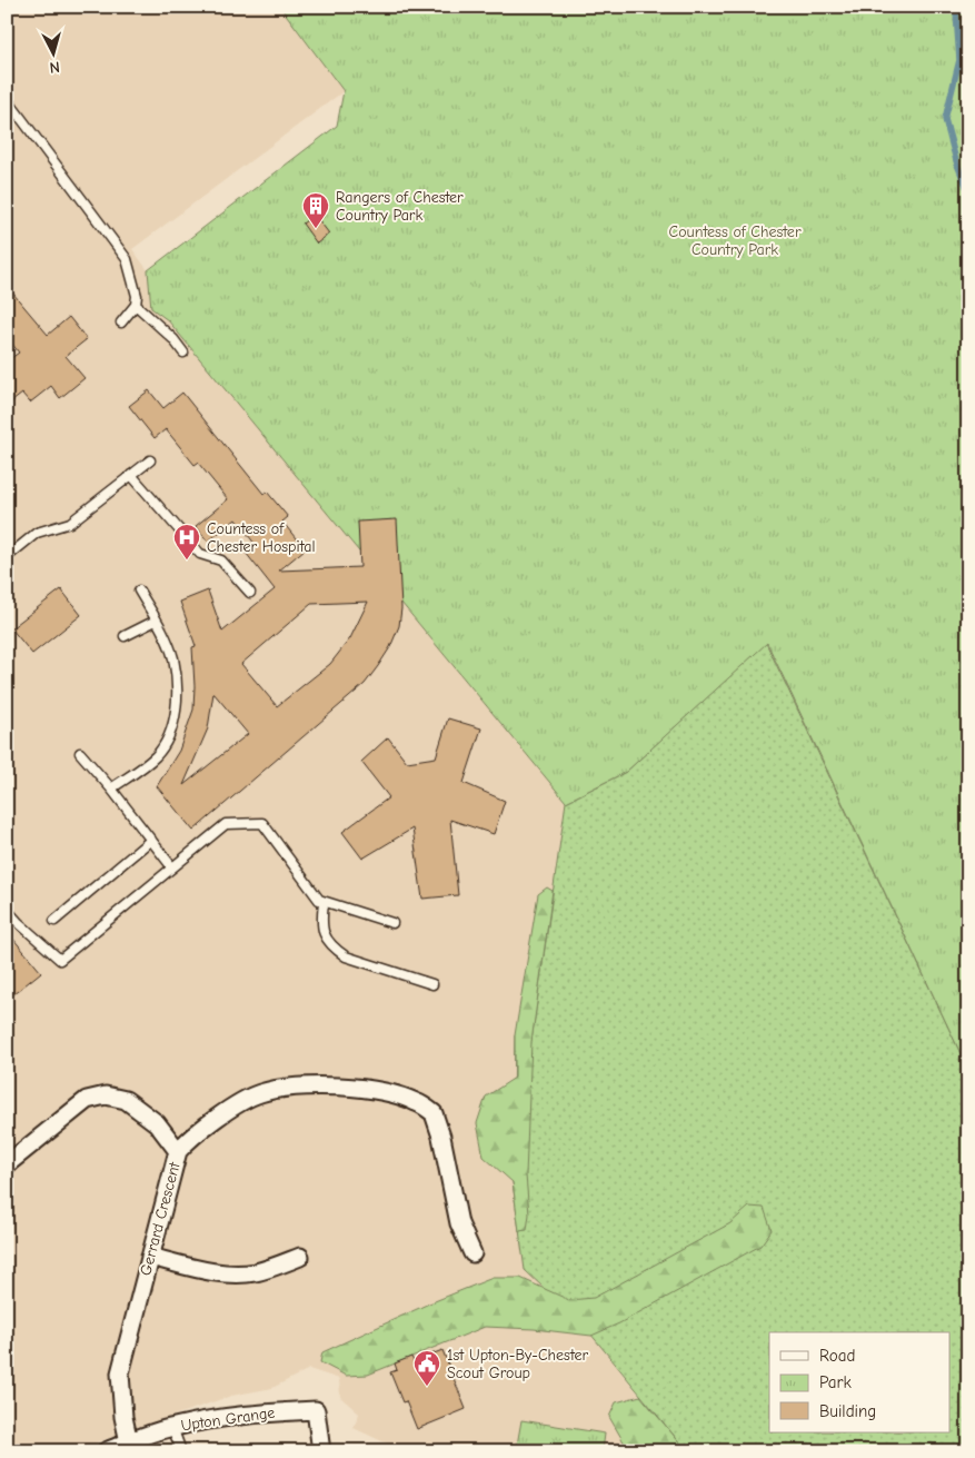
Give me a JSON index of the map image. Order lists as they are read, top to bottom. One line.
{"streets":{"street":["Gerrard Crescent","Upton Grange"]},"crossings":[["Gerrard Crescent","Upton Grange"]],"parks":["Countess of Chester Country Park"],"places":{"building":["Rangers of Chester Country Park"],"hospital":["Countess of Chester Hospital"],"public building":["1st Upton-By-Chester Scout Group"]},"legend":["Road","Park","Building"],"north":"bottom"}
